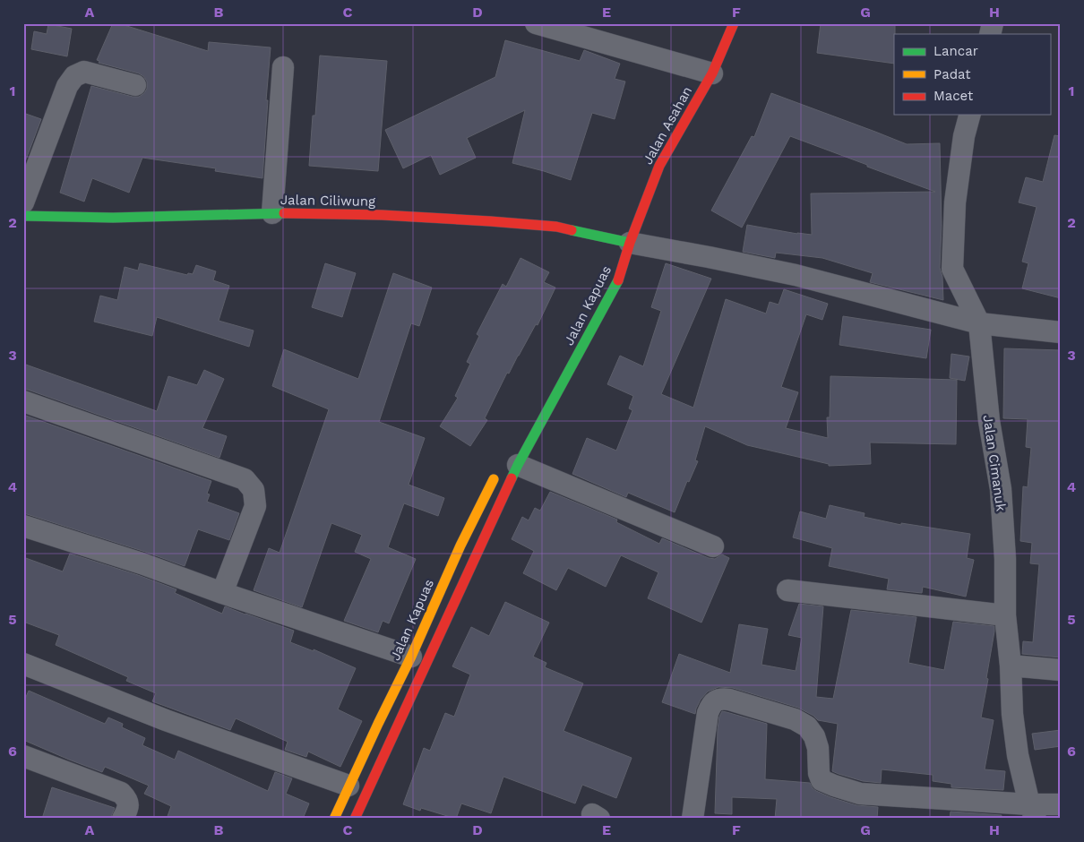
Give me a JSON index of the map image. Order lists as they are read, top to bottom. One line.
{"streets":{"street":["Jalan Asahan","Jalan Ciliwung","Jalan Kapuas","Jalan Cimanuk"]},"crossings":[["Jalan Asahan","Jalan Ciliwung"],["Jalan Asahan","Jalan Kapuas"],["Jalan Ciliwung","Jalan Kapuas"]],"legend":["Lancar","Padat","Macet"],"grid":{"columns":["A","B","C","D","E","F","G","H"],"rows":["1","2","3","4","5","6"]}}
